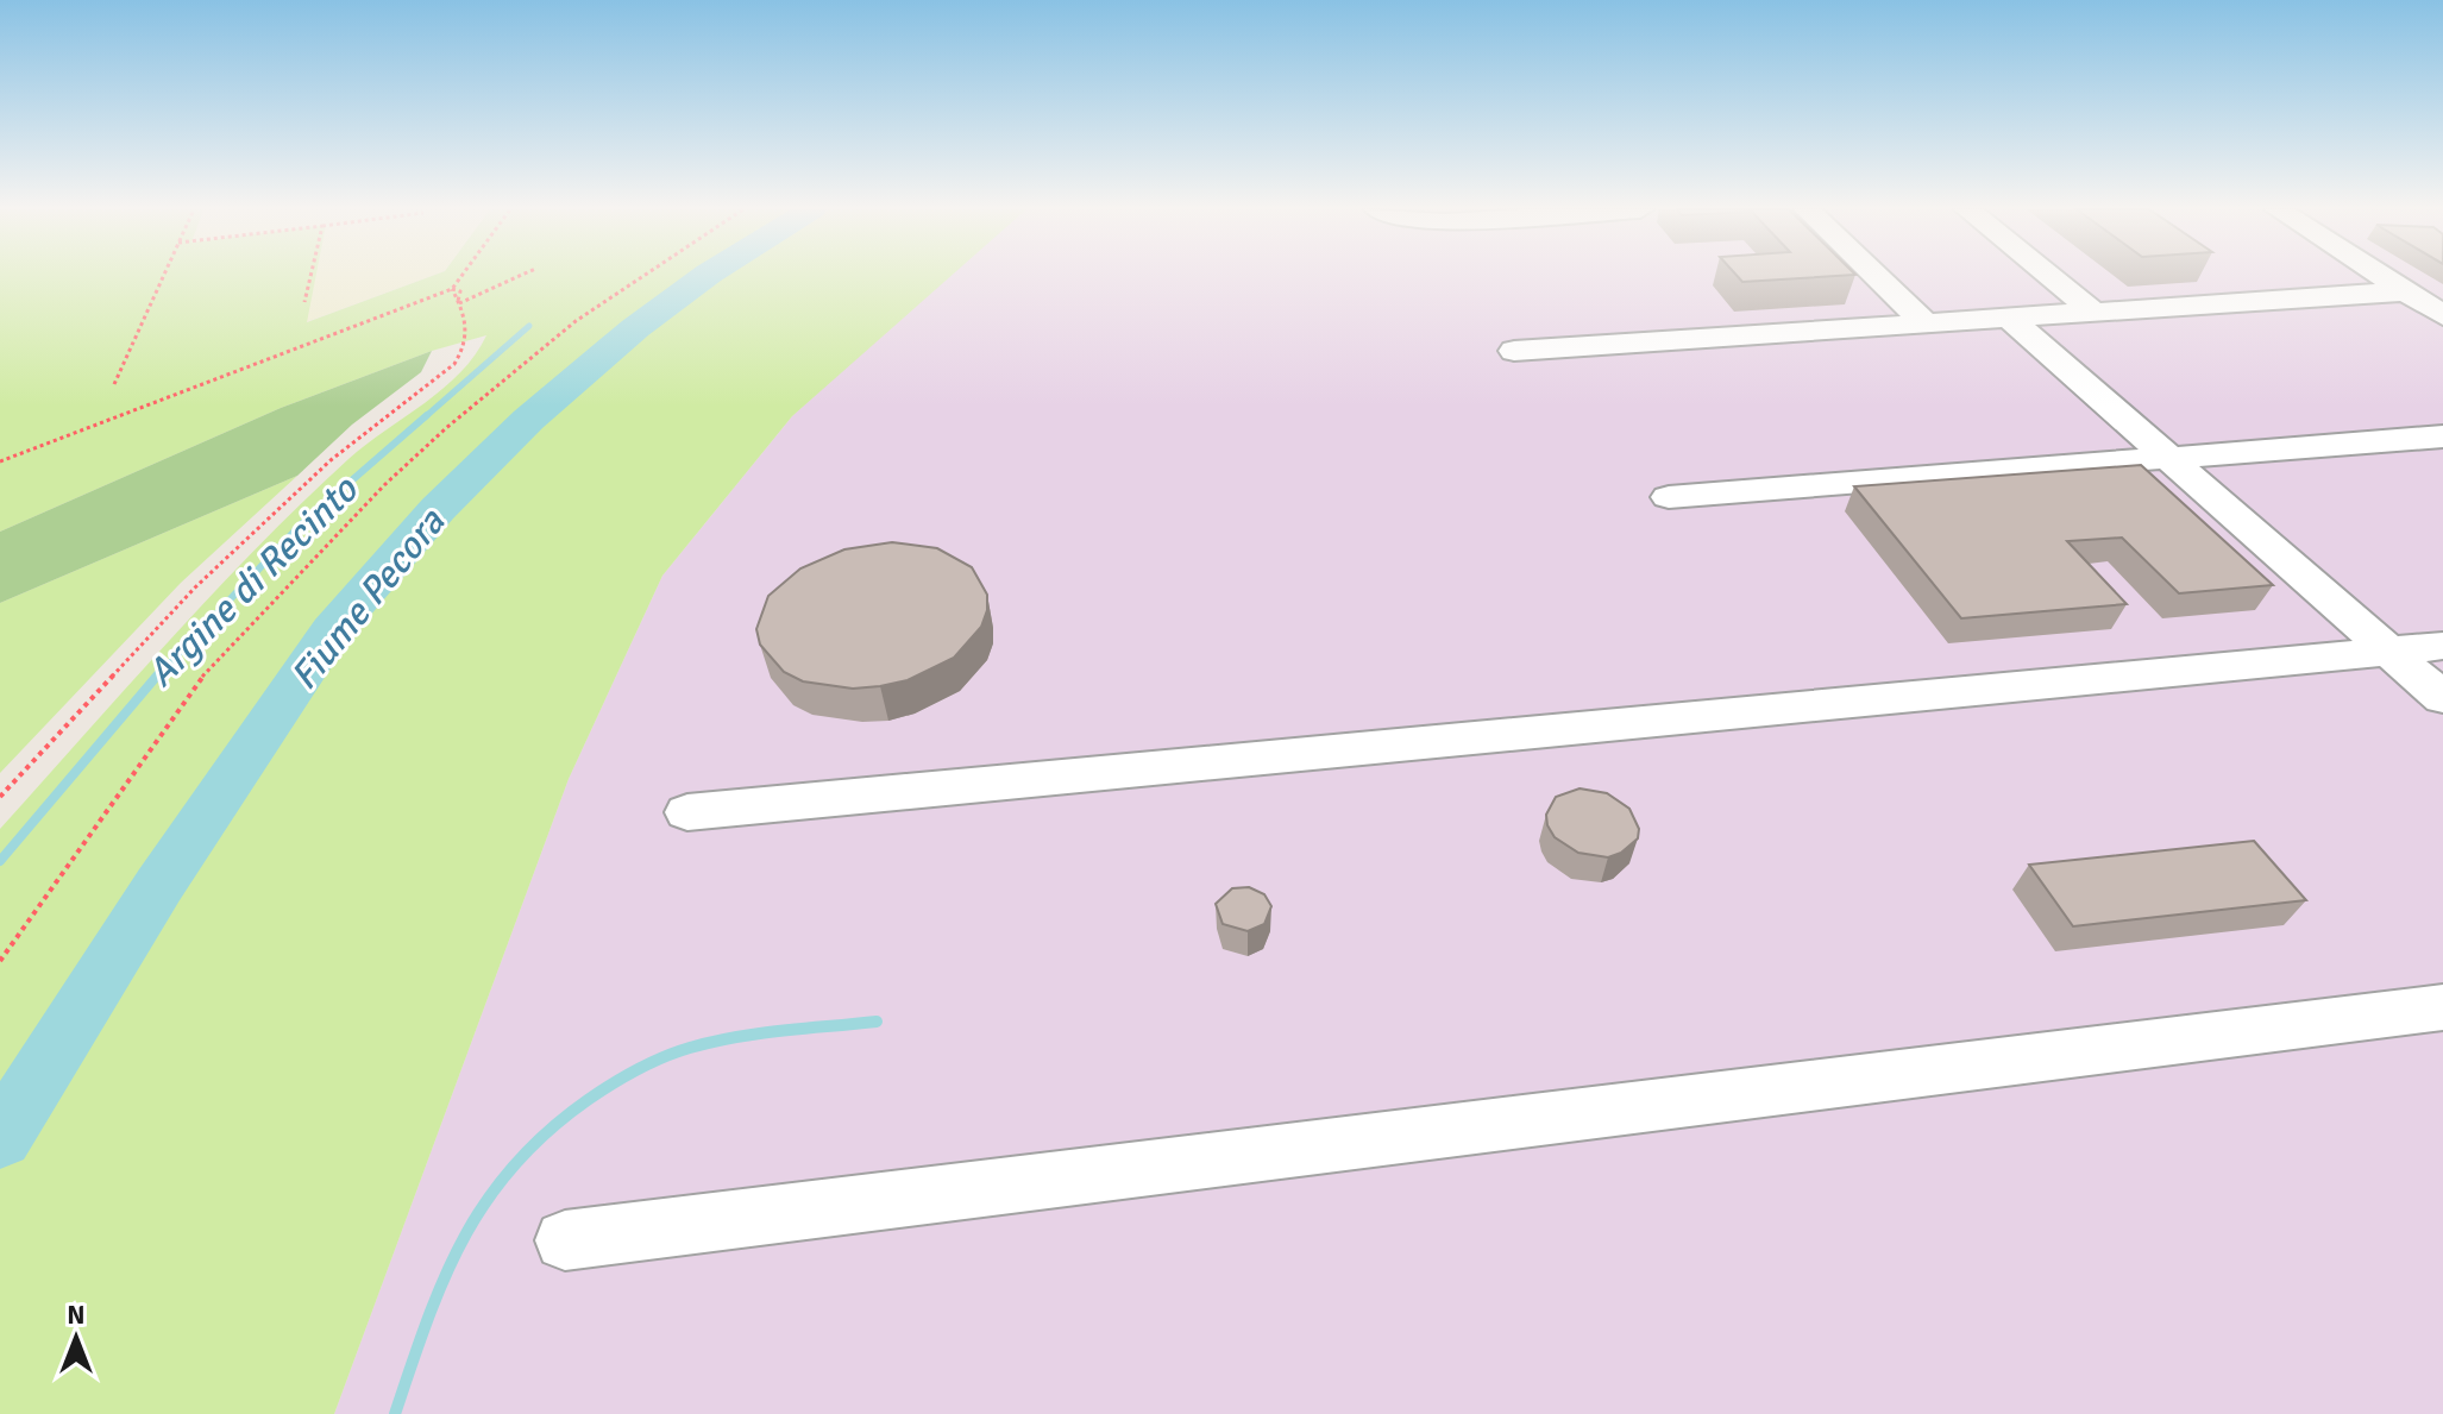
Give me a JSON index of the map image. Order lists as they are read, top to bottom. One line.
{"water":["Argine di Recinto","Fiume Pecora"],"north":"top"}
